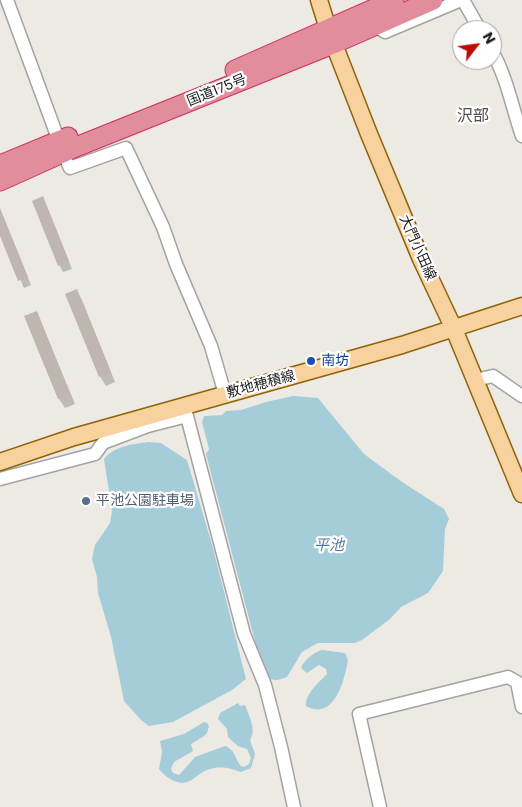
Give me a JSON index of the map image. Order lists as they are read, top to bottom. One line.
{"streets":{"highway":["国道175号"],"main road":["大門小田線","敷地穂積線"]},"crossings":[["国道175号","大門小田線"],["大門小田線","敷地穂積線"]],"districts":["沢部"],"water":["平池"],"places":["南坊","平池公園駐車場"],"north":"top right"}
